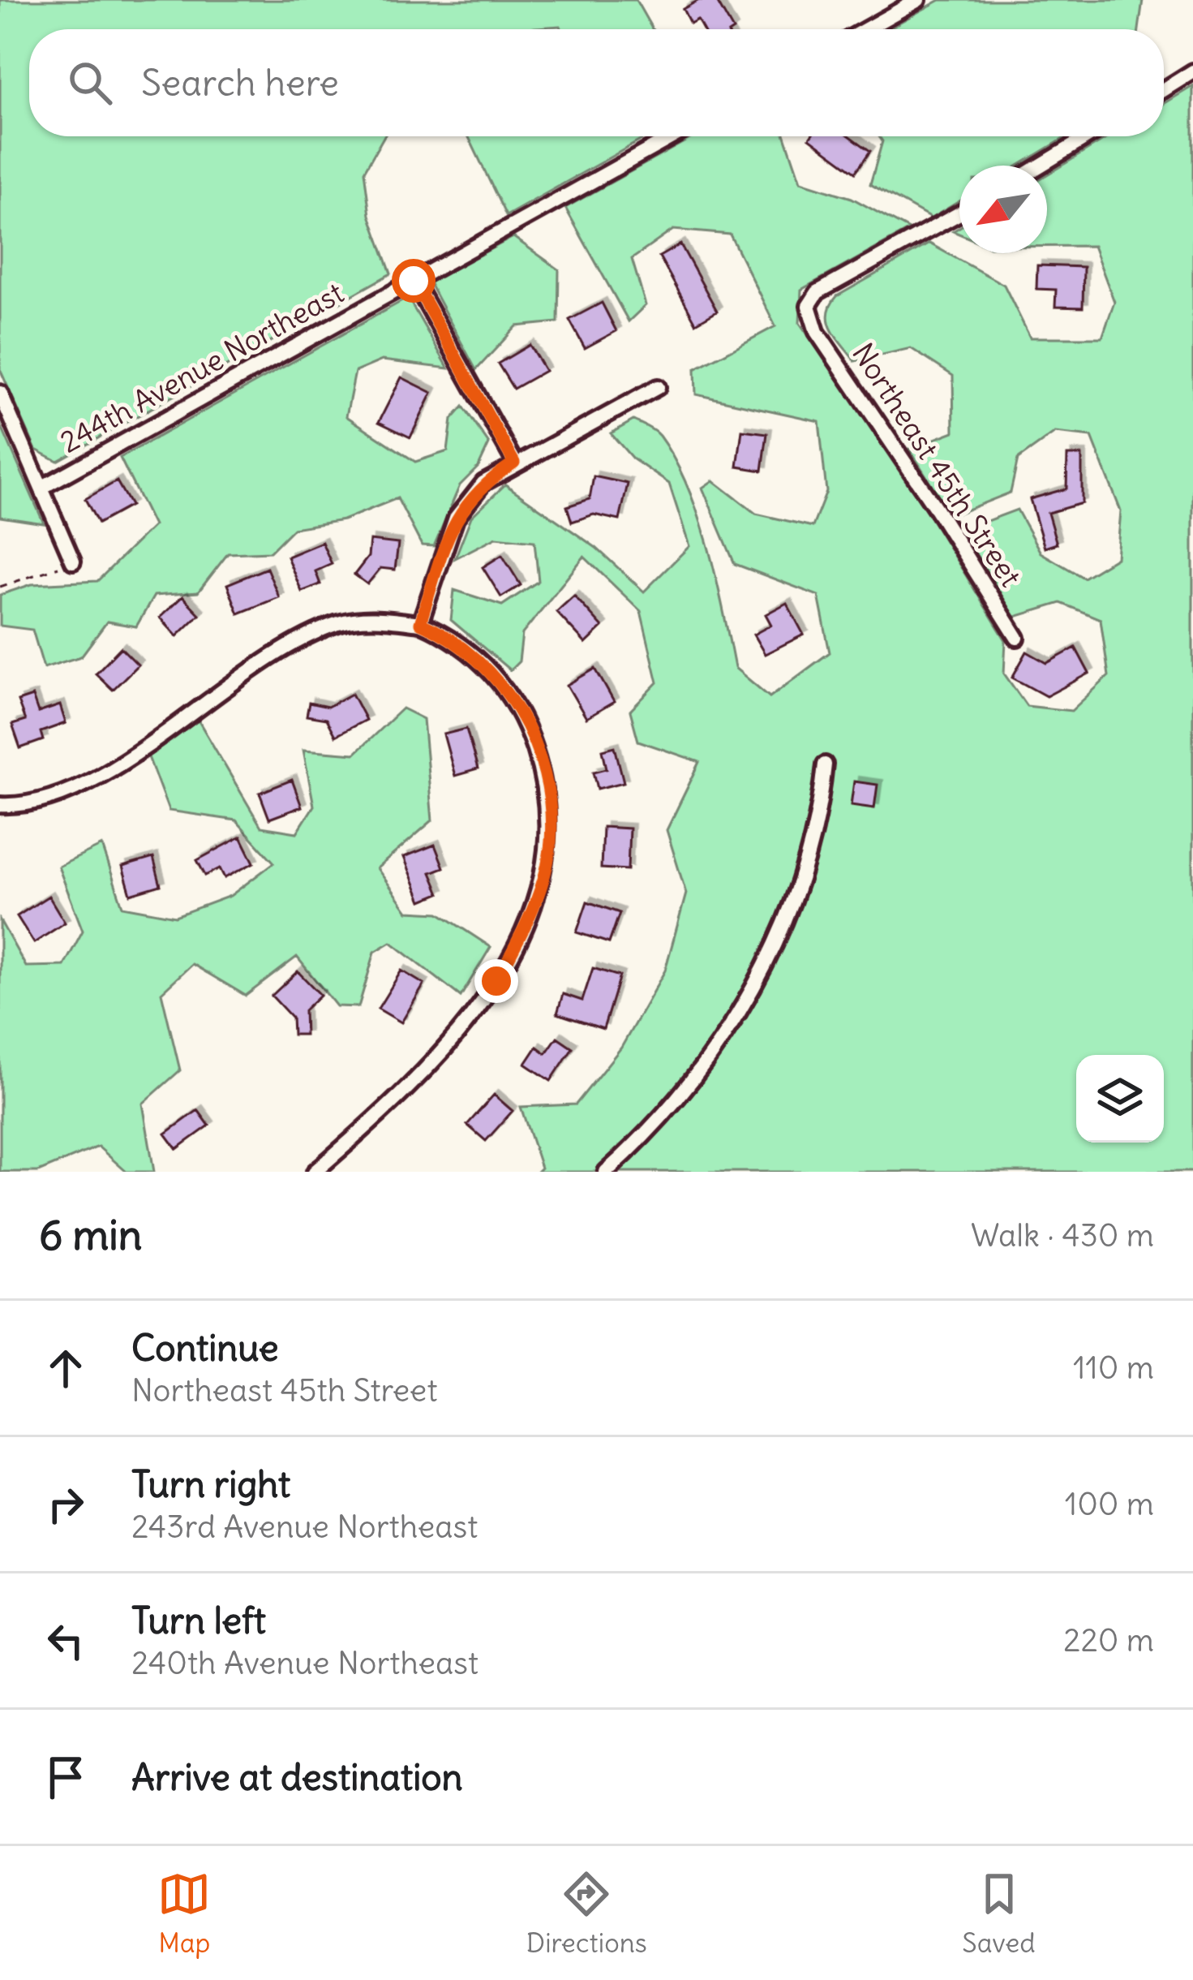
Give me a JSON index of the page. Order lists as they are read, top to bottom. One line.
{"streets":{"street":["244th Avenue Northeast","Northeast 45th Street"]},"north":"bottom left","page":{"search":"Search here","heading":["6 min","Walk · 430 m"],"list":[["Continue","Northeast 45th Street","110 m"],["Turn right","243rd Avenue Northeast","100 m"],["Turn left","240th Avenue Northeast","220 m"],"Arrive at destination"],"nav":["Map","Directions","Saved"]}}
